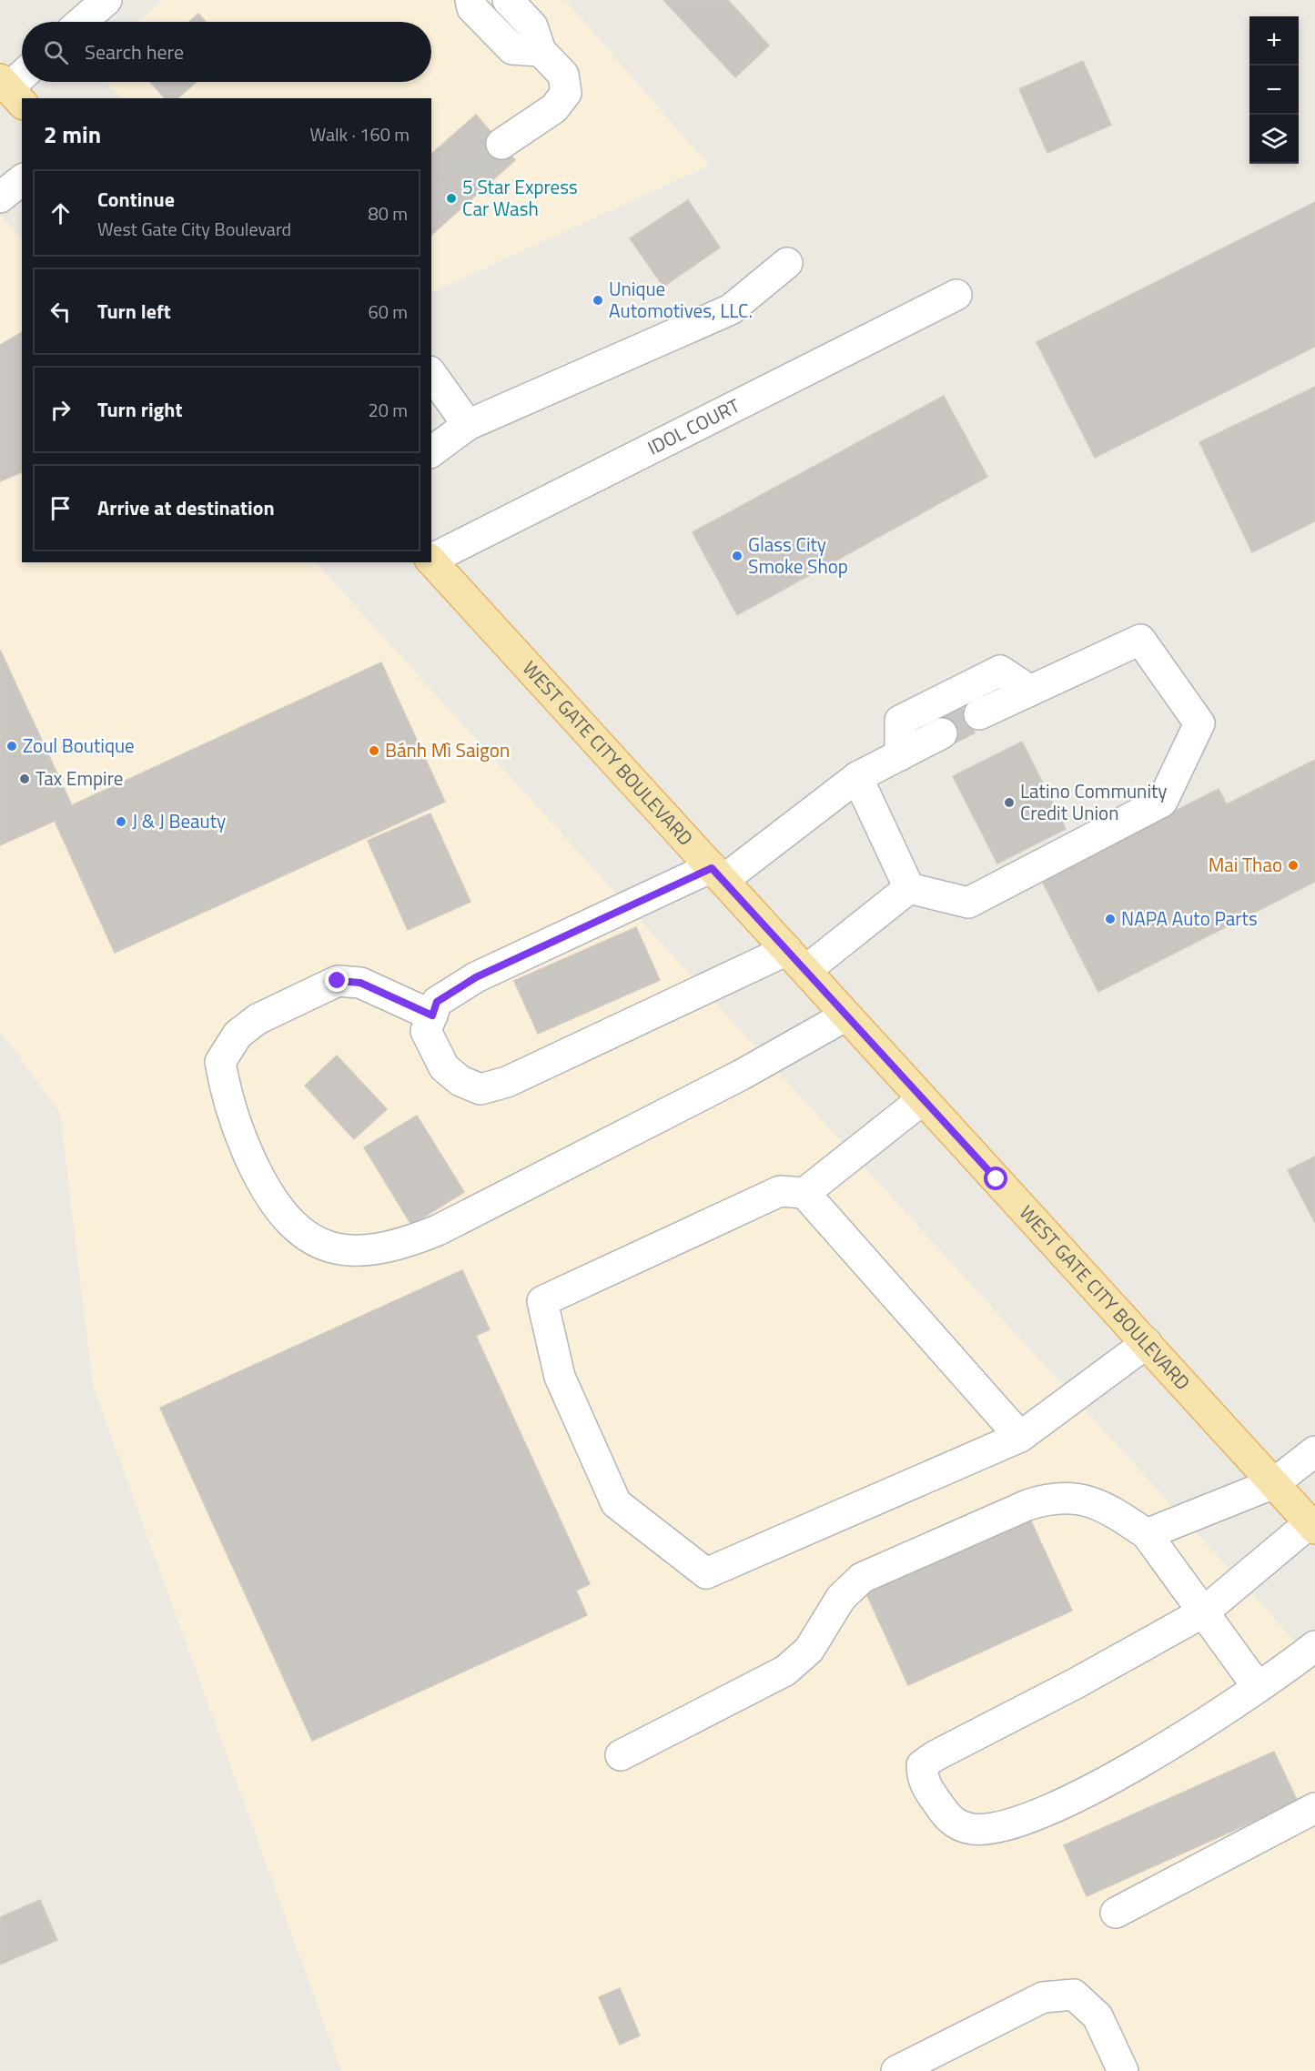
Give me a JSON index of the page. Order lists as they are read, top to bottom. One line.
{"streets":{"main road":["WEST GATE CITY BOULEVARD"],"street":["IDOL COURT"]},"places":["5 Star Express Car Wash","Unique Automotives, LLC.","Glass City Smoke Shop","Zoul Boutique","Bánh Mì Saigon","Tax Empire","Latino Community Credit Union","J & J Beauty","Mai Thao","NAPA Auto Parts"],"page":{"map_buttons":["+","−"],"search":"Search here","heading":["2 min","Walk · 160 m"],"list":[["Continue","West Gate City Boulevard","80 m"],["Turn left","60 m"],["Turn right","20 m"],"Arrive at destination"]}}
